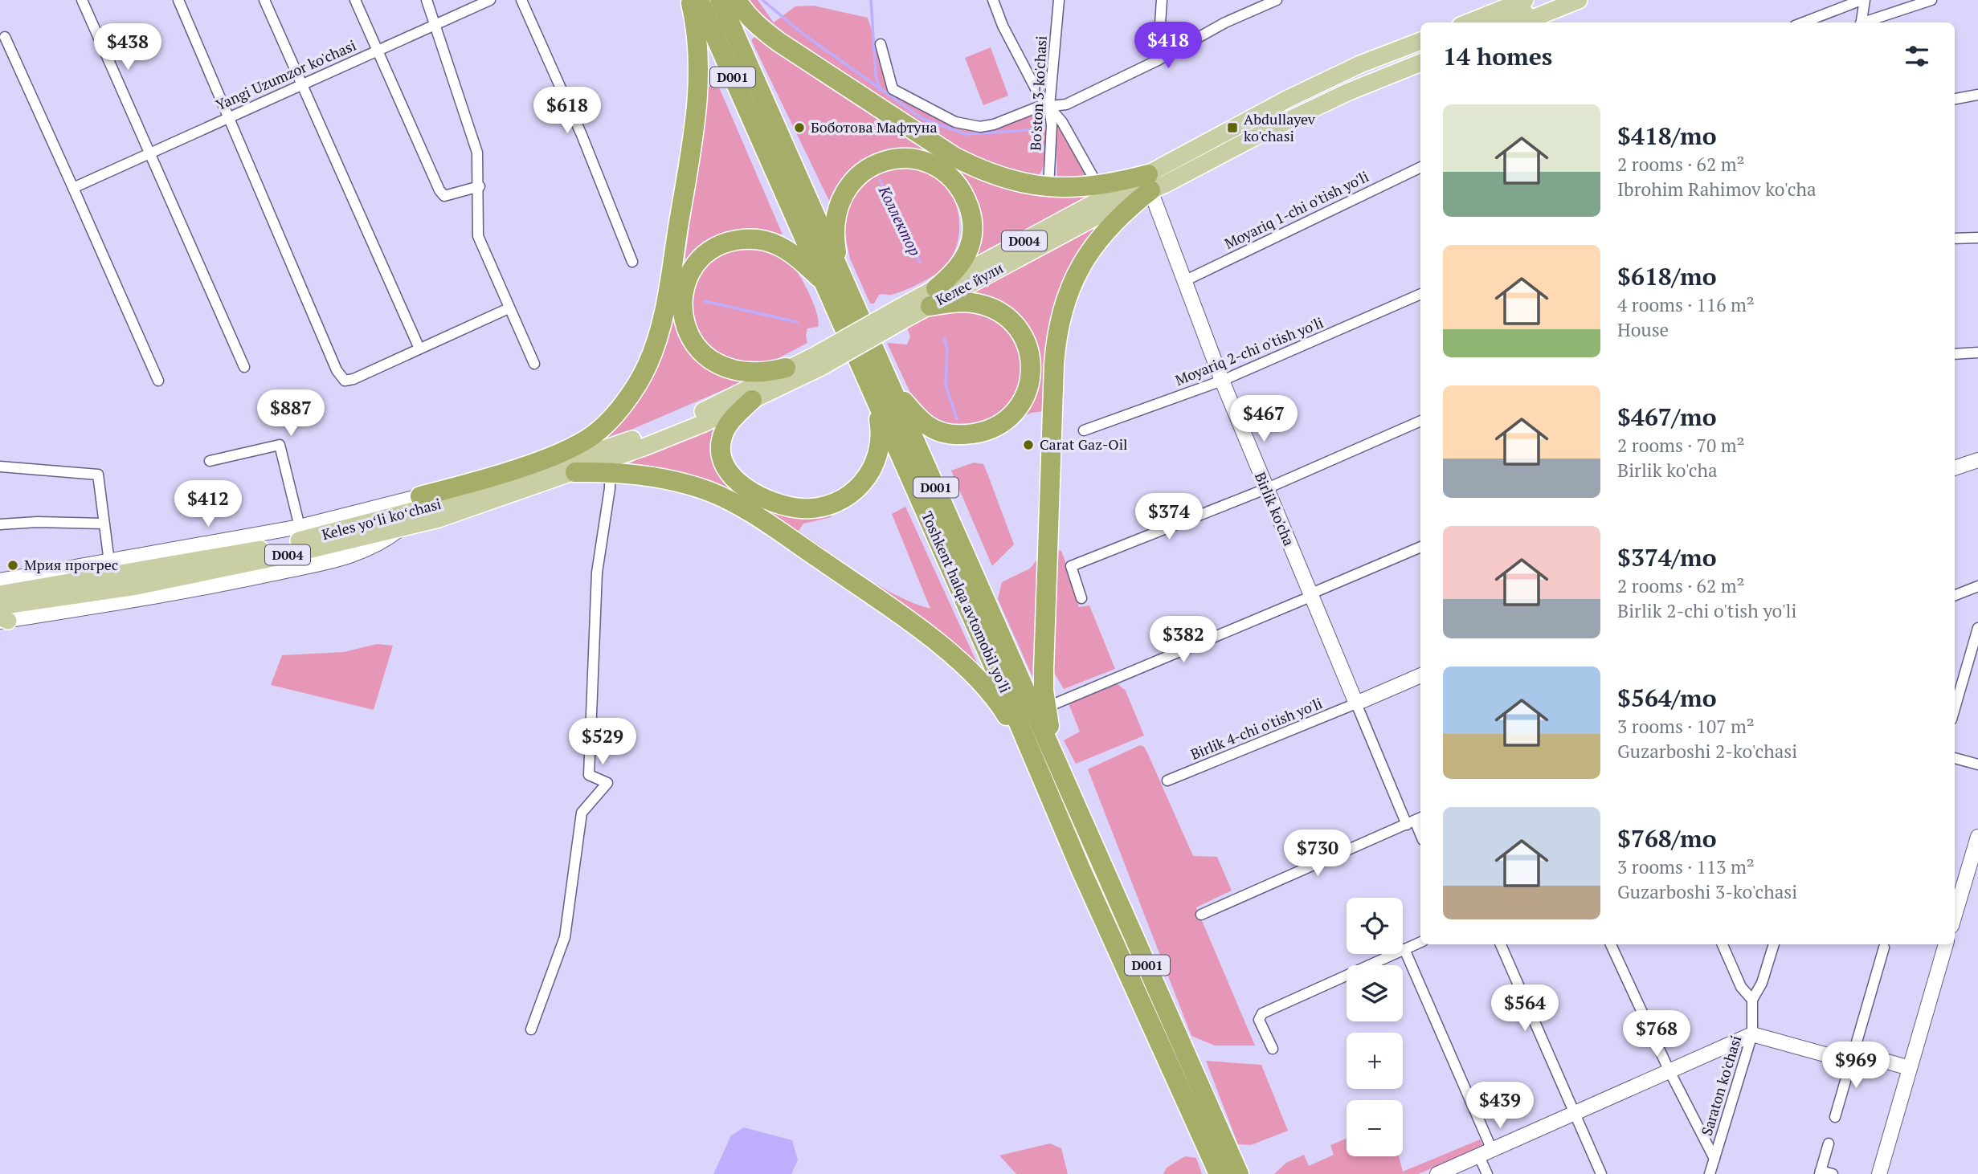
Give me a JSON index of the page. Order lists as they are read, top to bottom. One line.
{"streets":{"highway":["D001","Toshkent halqa avtomobil yo'li"],"main road":["D004","Келес йули","Keles yoʻli koʻchasi"],"street":["Yangi Uzumzor ko'chasi","Bo'ston 3-ko'chasi","Moyariq 1-chi o'tish yo'li","Moyariq 2-chi o'tish yo'li","Birlik ko'cha","Birlik 4-chi o'tish yo'li","Saraton ko'chasi"]},"crossings":[["Moyariq 1-chi o'tish yo'li","Birlik ko'cha"],["D004","Келес йули"],["D004","Birlik ko'cha"],["D004","Keles yoʻli koʻchasi"],["Moyariq 2-chi o'tish yo'li","Birlik ko'cha"],["Birlik ko'cha","Birlik 4-chi o'tish yo'li"]],"water":["Коллектор"],"places":{"other":["Боботова Мафтуна","Carat Gaz-Oil","Мрия прогрес"],"transit":["Abdullayev ko'chasi"]},"page":{"price":["$418","$438","$618","$887","$467","$412","$374","$382","$529","$730","$564","$768","$969","$439"],"heading":"14 homes","list":[{"name":"$418/mo","note":"2 rooms · 62 m² · Ibrohim Rahimov ko'cha"},{"name":"$618/mo","note":"4 rooms · 116 m² · House"},{"name":"$467/mo","note":"2 rooms · 70 m² · Birlik ko'cha"},{"name":"$374/mo","note":"2 rooms · 62 m² · Birlik 2-chi o'tish yo'li"},{"name":"$564/mo","note":"3 rooms · 107 m² · Guzarboshi 2-ko'chasi"},{"name":"$768/mo","note":"3 rooms · 113 m² · Guzarboshi 3-ko'chasi"}],"map_buttons":["+","−"]}}
